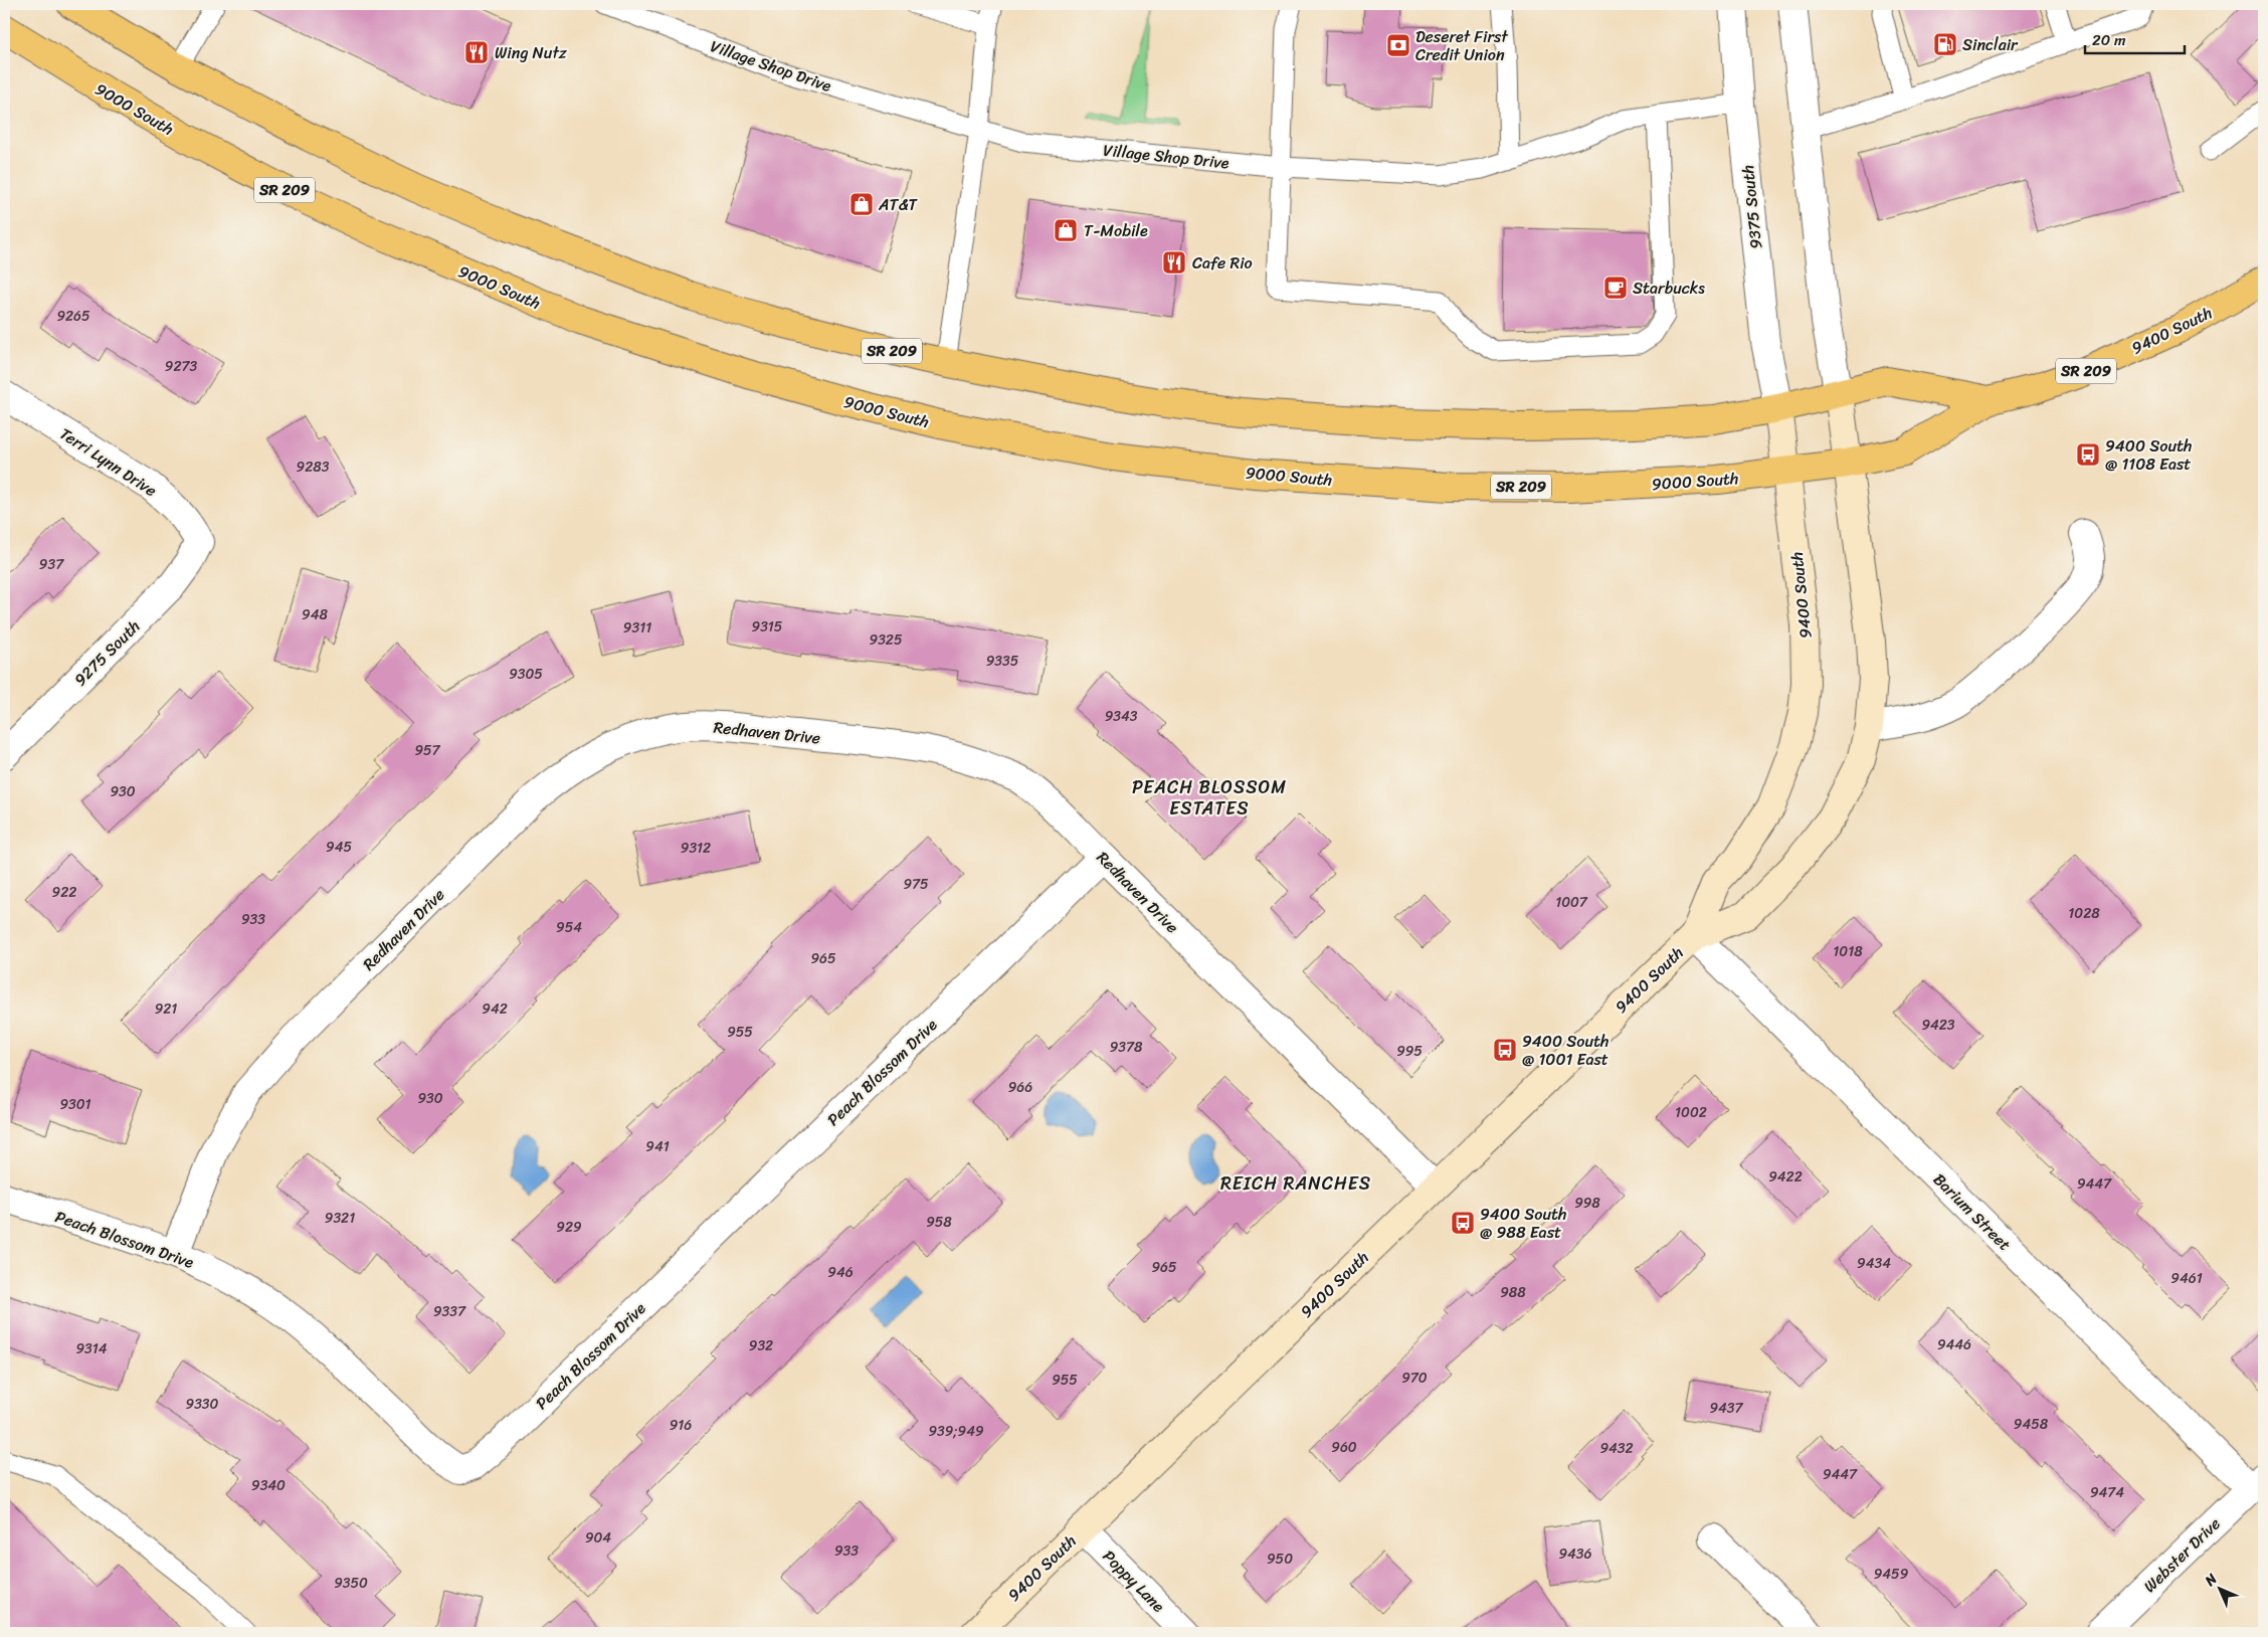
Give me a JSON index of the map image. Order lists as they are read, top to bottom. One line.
{"streets":{"main road":["9000 South","SR 209","9400 South"],"street":["9375 South","Terri Lynn Drive","9275 South","Redhaven Drive","Peach Blossom Drive","Barium Street","Webster Drive","Poppy Lane"],"lane":["Village Shop Drive"]},"crossings":[["Village Shop Drive","9375 South"],["9000 South","9400 South"],["SR 209","9375 South"],["SR 209","9400 South"],["9375 South","9400 South"],["9400 South","Redhaven Drive"],["9400 South","Barium Street"],["9400 South","Poppy Lane"],["Terri Lynn Drive","9275 South"],["Redhaven Drive","Peach Blossom Drive"],["Barium Street","Webster Drive"]],"districts":["PEACH BLOSSOM ESTATES","REICH RANCHES"],"places":{"fuel station":["Sinclair"],"bank":["Deseret First Credit Union"],"restaurant":["Wing Nutz","Cafe Rio"],"shop":["AT&T","T-Mobile"],"cafe":["Starbucks"],"bus stop":["9400 South @ 1108 East","9400 South @ 1001 East","9400 South @ 988 East"]},"house_numbers":["9265","9273","9283","937","948","9315","9311","9325","9335","9305","9343","957","930","945","9312","975","922","1007","1028","933","954","1018","965","921","942","9423","955","9378","995","966","930","9301","1002","941","9422","9447","998","9321","958","929","9434","965","946","9461","988","9337","9446","932","9314","970","955","9330","9437","9458","916","939;949","960","9432","9447","9340","9474","904","933","9436","950","9459","9350"],"scale_bar":"20 m","north":"top left"}
